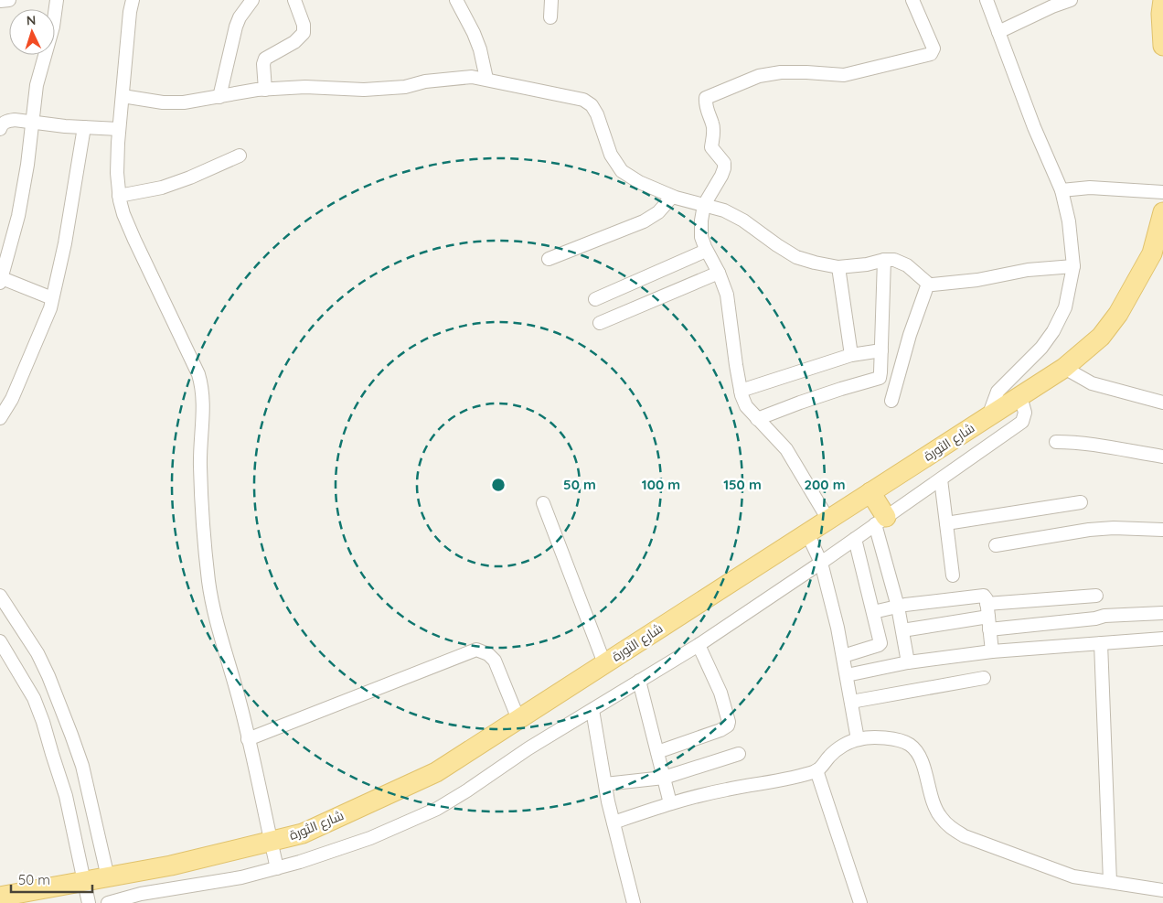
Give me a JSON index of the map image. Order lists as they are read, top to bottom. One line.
{"streets":{"main road":["شارع الثورة"]},"scale_bar":"50 m","north":"top","rings":["50 m","100 m","150 m","200 m"]}
